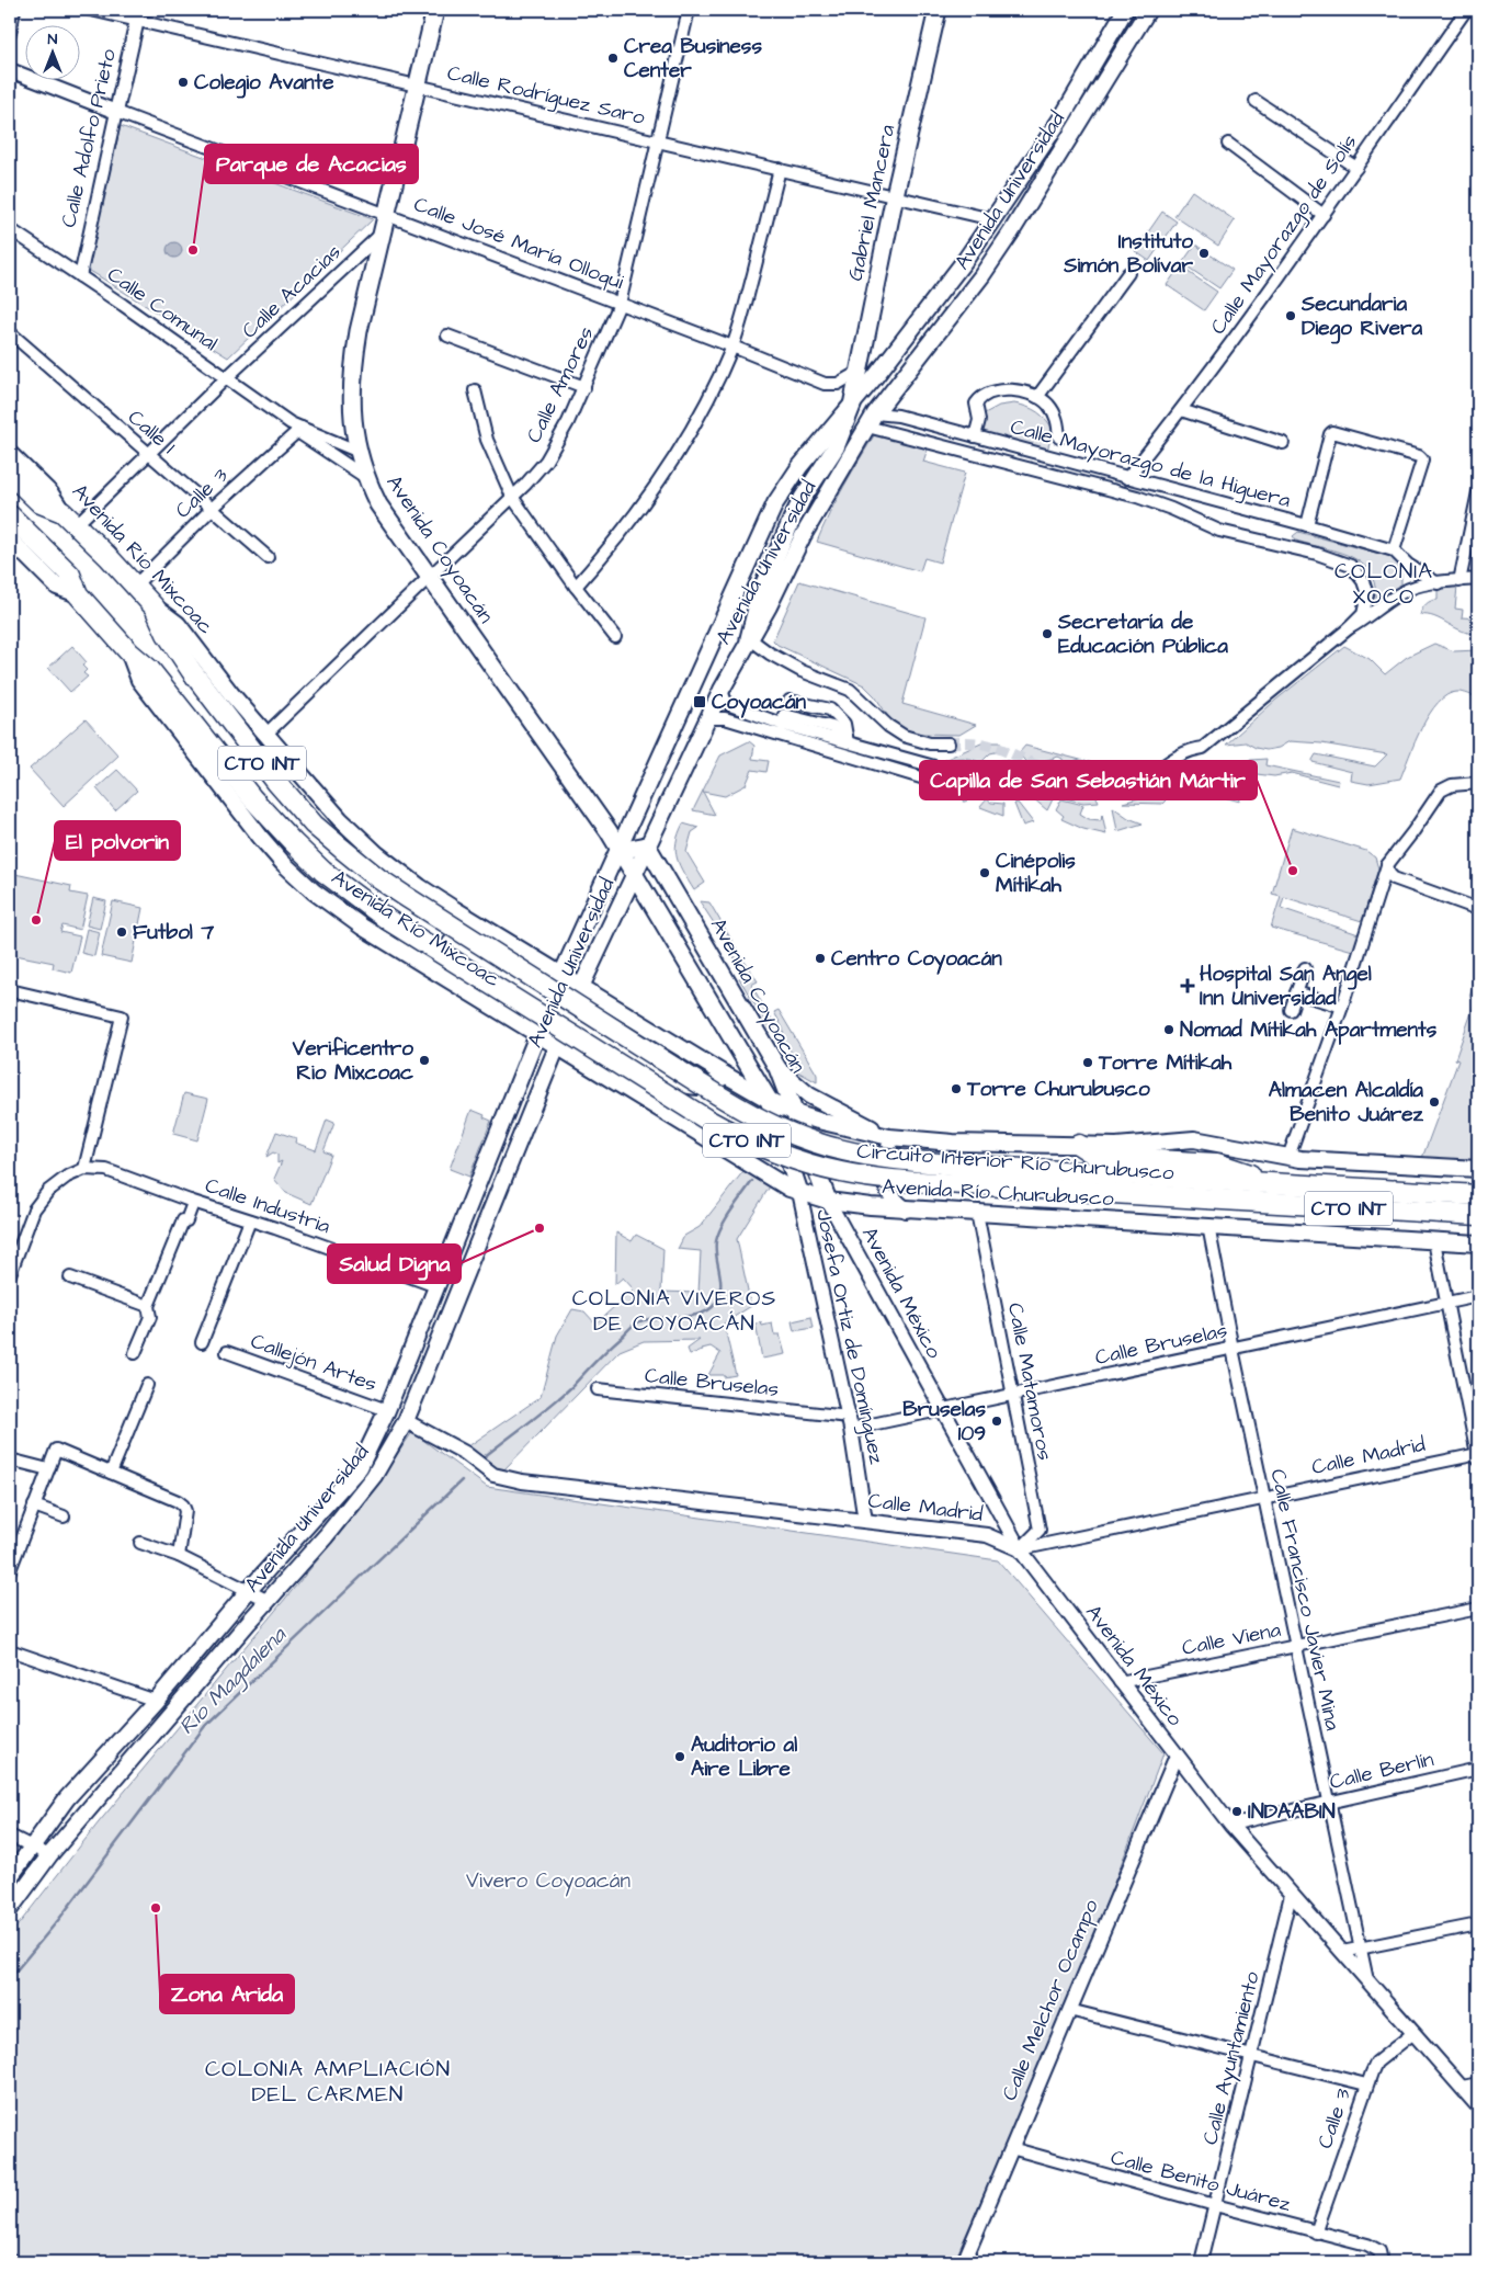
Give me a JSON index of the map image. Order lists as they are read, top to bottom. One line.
{"streets":{"highway":["Avenida Río Mixcoac","CTO INT","Circuito Interior Río Churubusco"],"main road":["Avenida Universidad","Gabriel Mancera","Avenida Coyoacán","Avenida Río Churubusco"],"street":["Calle Rodríguez Saro","Calle Adolfo Prieto","Calle Mayorazgo de Solís","Calle José María Olloqui","Calle Acacias","Calle Comunal","Calle Amores","Calle 1","Calle Mayorazgo de la Higuera","Calle 3","Calle Industria","Avenida México","Josefa Ortiz de Domínguez","Calle Bruselas","Callejón Artes","Calle Matamoros","Calle Madrid","Calle Francisco Javier Mina","Calle Viena","Calle Berlín","Calle Melchor Ocampo","Calle Ayuntamiento","Calle Benito Juárez"]},"crossings":[["Calle Rodríguez Saro","Calle Adolfo Prieto"],["Calle Rodríguez Saro","Avenida Universidad"],["Calle Rodríguez Saro","Gabriel Mancera"],["Calle Rodríguez Saro","Calle Amores"],["Calle Rodríguez Saro","Avenida Coyoacán"],["Calle Adolfo Prieto","Calle José María Olloqui"],["Calle Adolfo Prieto","Calle Comunal"],["Avenida Universidad","Gabriel Mancera"],["Avenida Universidad","Calle Mayorazgo de la Higuera"],["Avenida Universidad","Avenida Coyoacán"],["Avenida Universidad","Avenida Río Mixcoac"],["Avenida Universidad","CTO INT"],["Avenida Universidad","Circuito Interior Río Churubusco"],["Avenida Universidad","Avenida Río Churubusco"],["Avenida Universidad","Calle Industria"],["Avenida Universidad","Callejón Artes"],["Avenida Universidad","Calle Madrid"],["Gabriel Mancera","Calle José María Olloqui"],["Calle Mayorazgo de Solís","Calle Mayorazgo de la Higuera"],["Calle José María Olloqui","Calle Amores"],["Calle José María Olloqui","Avenida Coyoacán"],["Calle Acacias","Calle Comunal"],["Calle Acacias","Calle 1"],["Calle Acacias","Avenida Coyoacán"],["Calle Acacias","Avenida Río Mixcoac"],["Calle Acacias","CTO INT"],["Calle Comunal","Calle 3"],["Calle Comunal","Avenida Coyoacán"],["Calle Amores","Avenida Coyoacán"],["Calle Amores","Avenida Río Mixcoac"],["Calle 1","Calle 3"],["Calle 3","Avenida Río Mixcoac"],["Calle 3","Avenida México"],["Calle 3","Calle Benito Juárez"],["Avenida Coyoacán","CTO INT"],["Avenida Coyoacán","Avenida Río Churubusco"],["Avenida Coyoacán","Avenida México"],["Avenida Coyoacán","Josefa Ortiz de Domínguez"],["Avenida Río Mixcoac","CTO INT"],["Avenida Río Mixcoac","Circuito Interior Río Churubusco"],["Avenida Río Mixcoac","Avenida Río Churubusco"],["CTO INT","Circuito Interior Río Churubusco"],["Avenida Río Churubusco","Avenida México"],["Avenida Río Churubusco","Josefa Ortiz de Domínguez"],["Avenida Río Churubusco","Calle Matamoros"],["Avenida Río Churubusco","Calle Francisco Javier Mina"],["Avenida México","Calle Bruselas"],["Avenida México","Calle Matamoros"],["Avenida México","Calle Madrid"],["Avenida México","Calle Francisco Javier Mina"],["Avenida México","Calle Viena"],["Avenida México","Calle Berlín"],["Avenida México","Calle Melchor Ocampo"],["Avenida México","Calle Ayuntamiento"],["Josefa Ortiz de Domínguez","Calle Bruselas"],["Josefa Ortiz de Domínguez","Calle Madrid"],["Calle Bruselas","Calle Matamoros"],["Calle Bruselas","Calle Francisco Javier Mina"],["Calle Matamoros","Calle Madrid"],["Calle Madrid","Calle Francisco Javier Mina"],["Calle Francisco Javier Mina","Calle Viena"],["Calle Francisco Javier Mina","Calle Berlín"],["Calle Melchor Ocampo","Calle Benito Juárez"],["Calle Ayuntamiento","Calle Benito Juárez"]],"districts":["COLONIA XOCO","COLONIA VIVEROS DE COYOACÁN","COLONIA AMPLIACIÓN DEL CARMEN"],"water":["Río Magdalena"],"parks":["Vivero Coyoacán"],"places":{"other":["Crea Business Center","Colegio Avante","Parque de Acacias","Instituto Simón Bolívar","Secundaria Diego Rivera","Secretaría de Educación Pública","Capilla de San Sebastián Mártir","Cinépolis Mítikah","El polvorin","Futbol 7","Centro Coyoacán","Nomad Mítikah Apartments","Verificentro Rio Mixcoac","Torre Mítikah","Torre Churubusco","Almacen Alcaldía Benito Juárez","Salud Digna","Bruselas 109","Auditorio al Aire Libre","INDAABIN","Zona Arida"],"transit":["Coyoacán"],"health":["Hospital San Angel Inn Universidad"]},"north":"top"}
